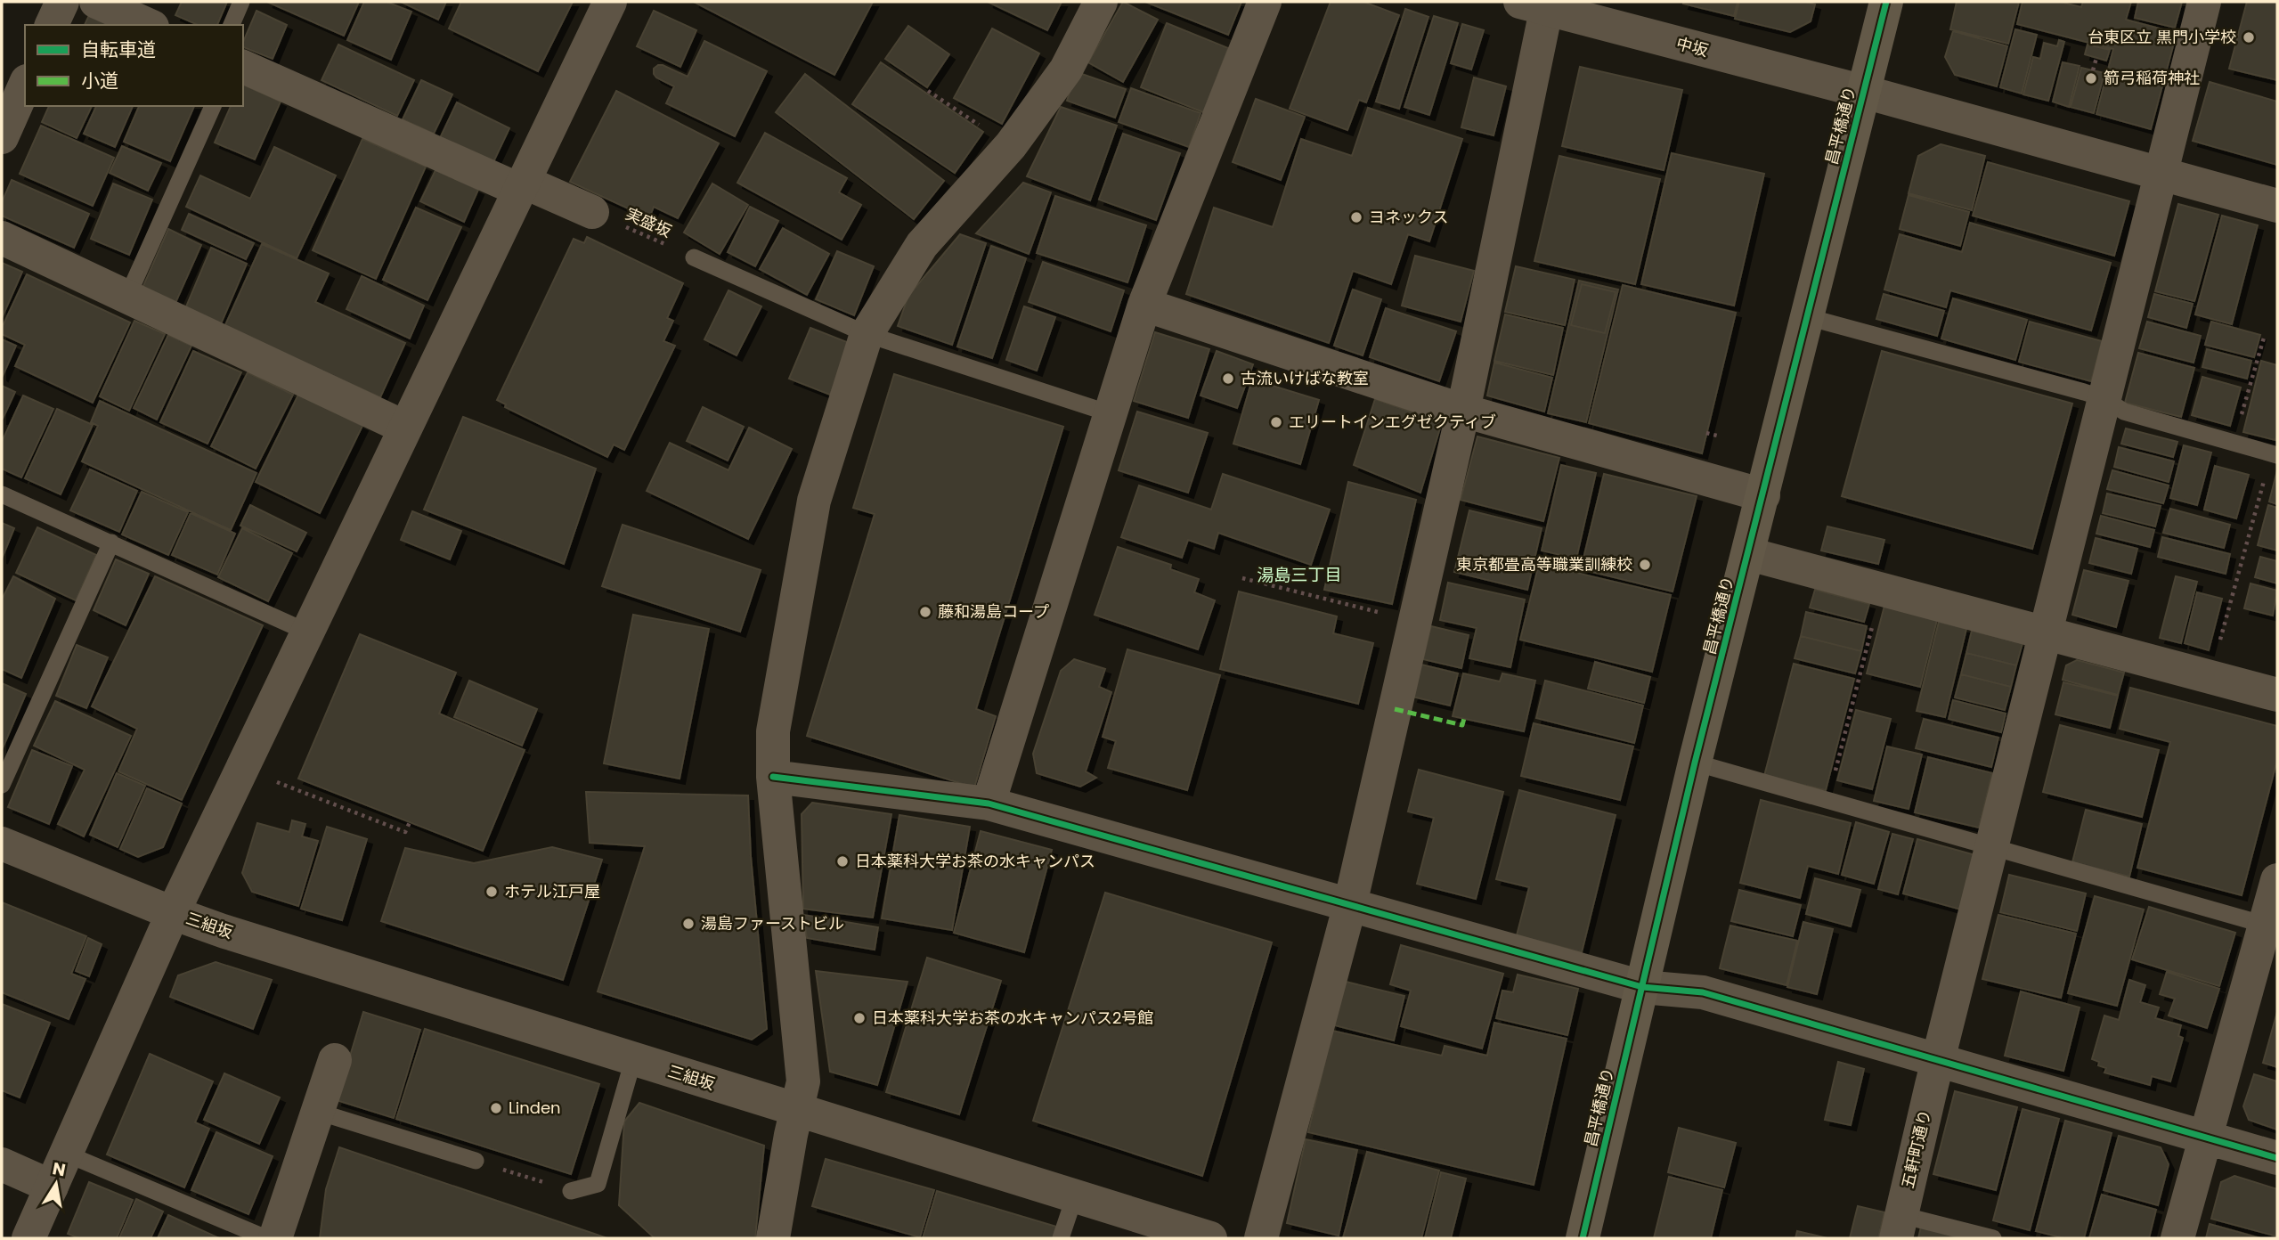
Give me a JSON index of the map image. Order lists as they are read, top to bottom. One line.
{"streets":{"main road":["昌平橋通り"],"street":["中坂","三組坂","五軒町通り"],"path":["実盛坂"]},"crossings":[["中坂","昌平橋通り"],["中坂","五軒町通り"]],"districts":["湯島三丁目"],"places":["台東区立 黒門小学校","箭弓稲荷神社","ヨネックス","古流いけばな教室","エリートインエグゼクティブ","東京都畳高等職業訓練校","藤和湯島コープ","日本薬科大学お茶の水キャンパス","ホテル江戸屋","湯島ファーストビル","日本薬科大学お茶の水キャンパス2号館","Linden"],"legend":["自転車道","小道"],"north":"top"}
